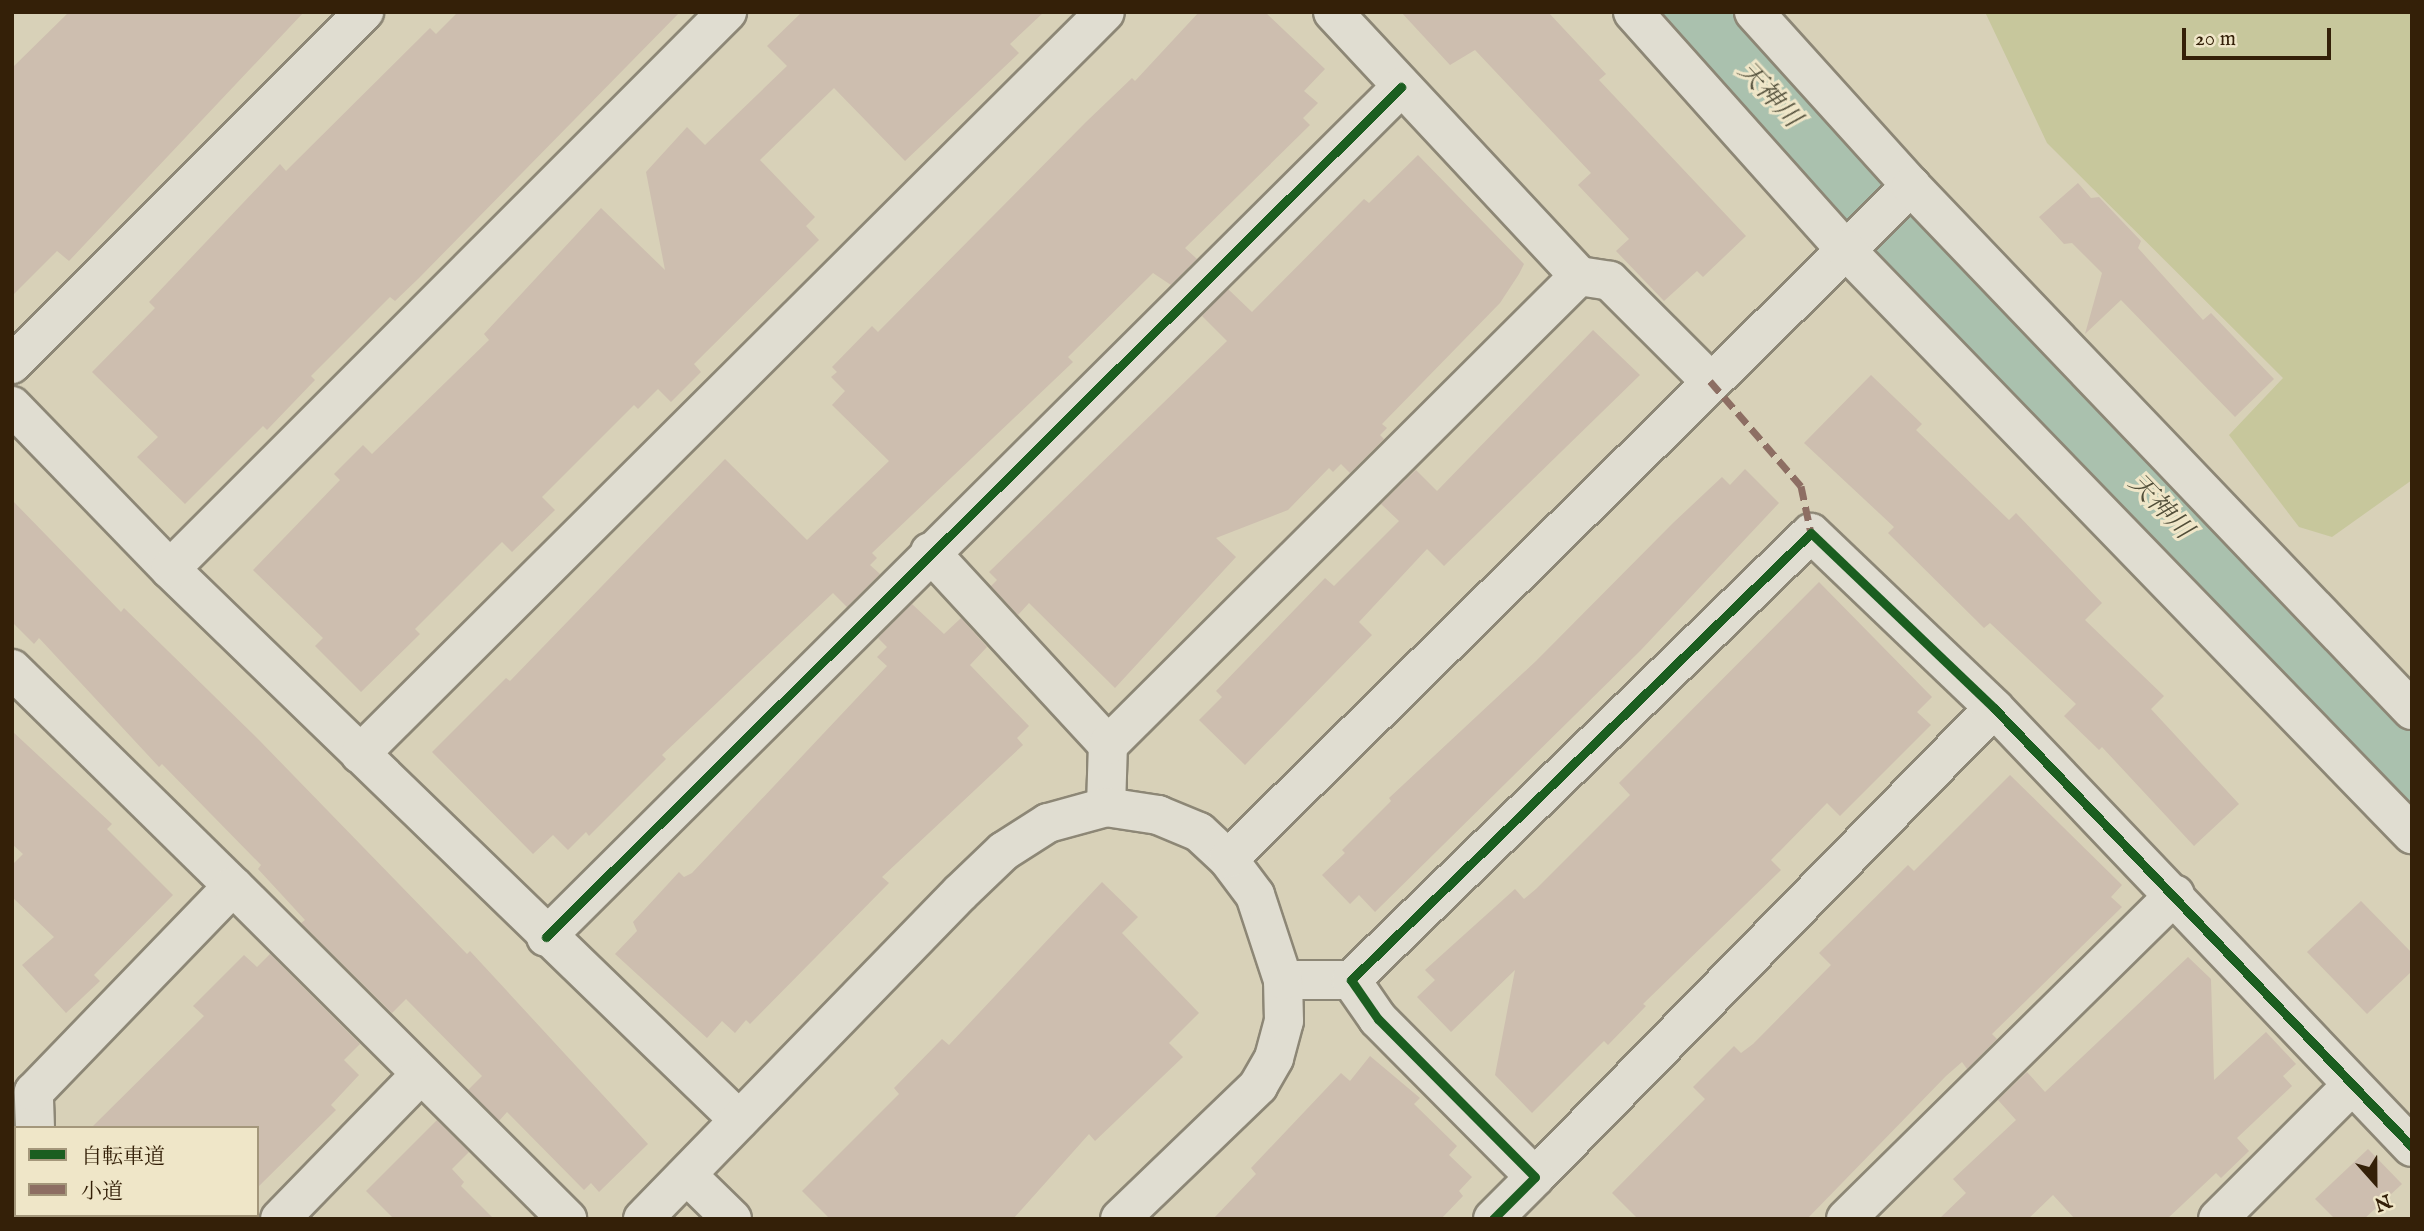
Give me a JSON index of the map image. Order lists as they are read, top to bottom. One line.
{"water":["天神川"],"legend":["自転車道","小道"],"scale_bar":"20 m","north":"bottom"}
